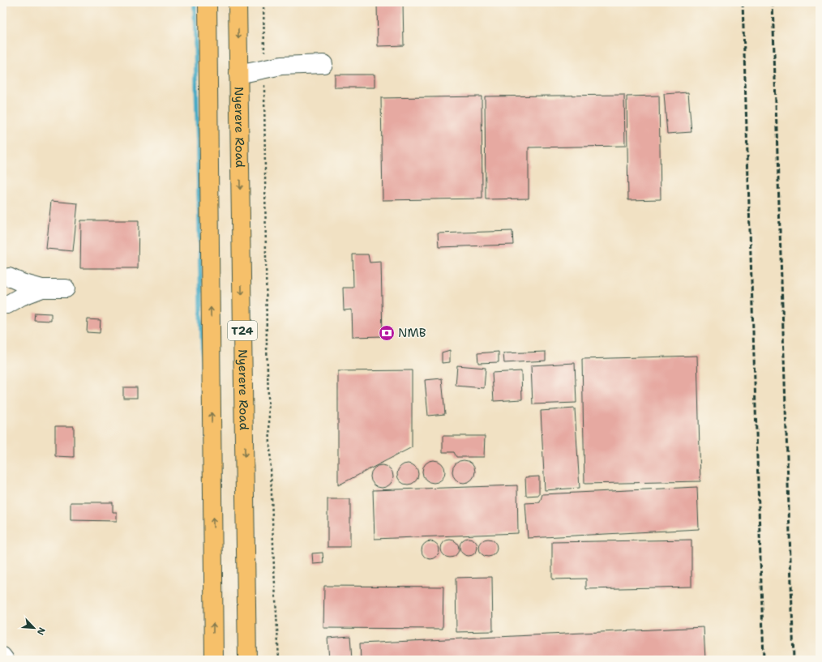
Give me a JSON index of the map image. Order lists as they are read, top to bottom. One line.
{"streets":{"highway":["Nyerere Road","T24"]},"places":{"bank":["NMB"]},"north":"bottom right"}
